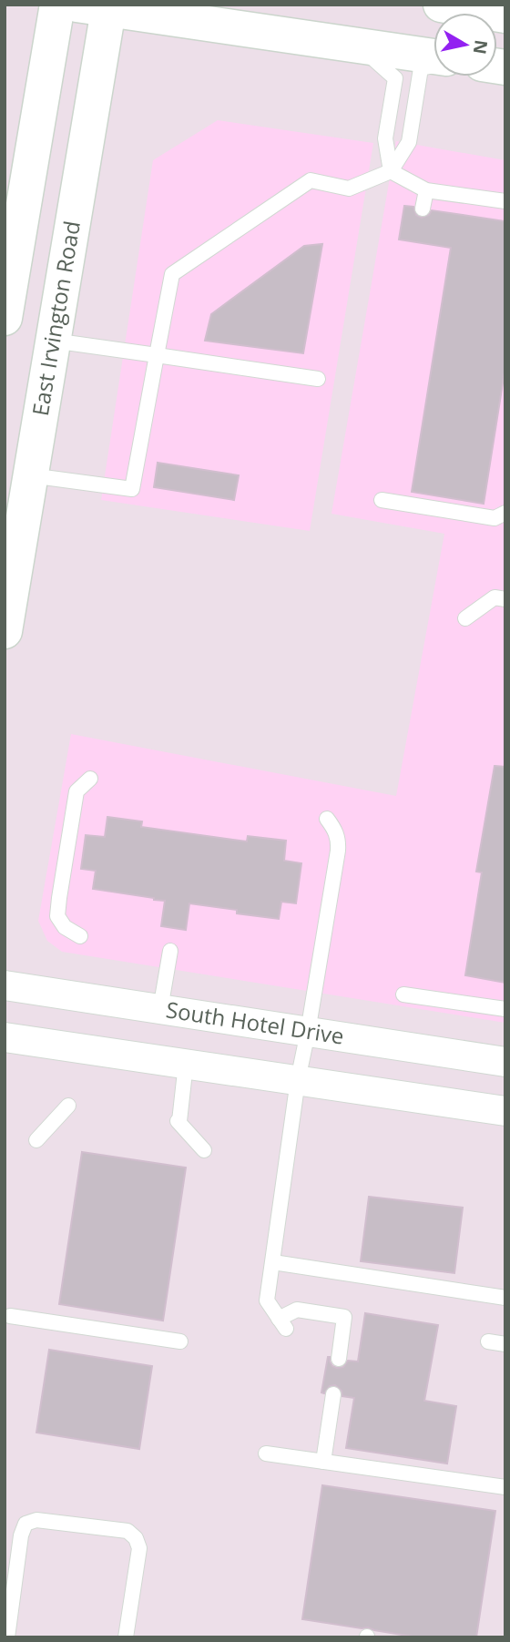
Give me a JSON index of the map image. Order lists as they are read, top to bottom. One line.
{"streets":{"main road":["East Irvington Road"],"street":["South Hotel Drive"]},"north":"right"}
